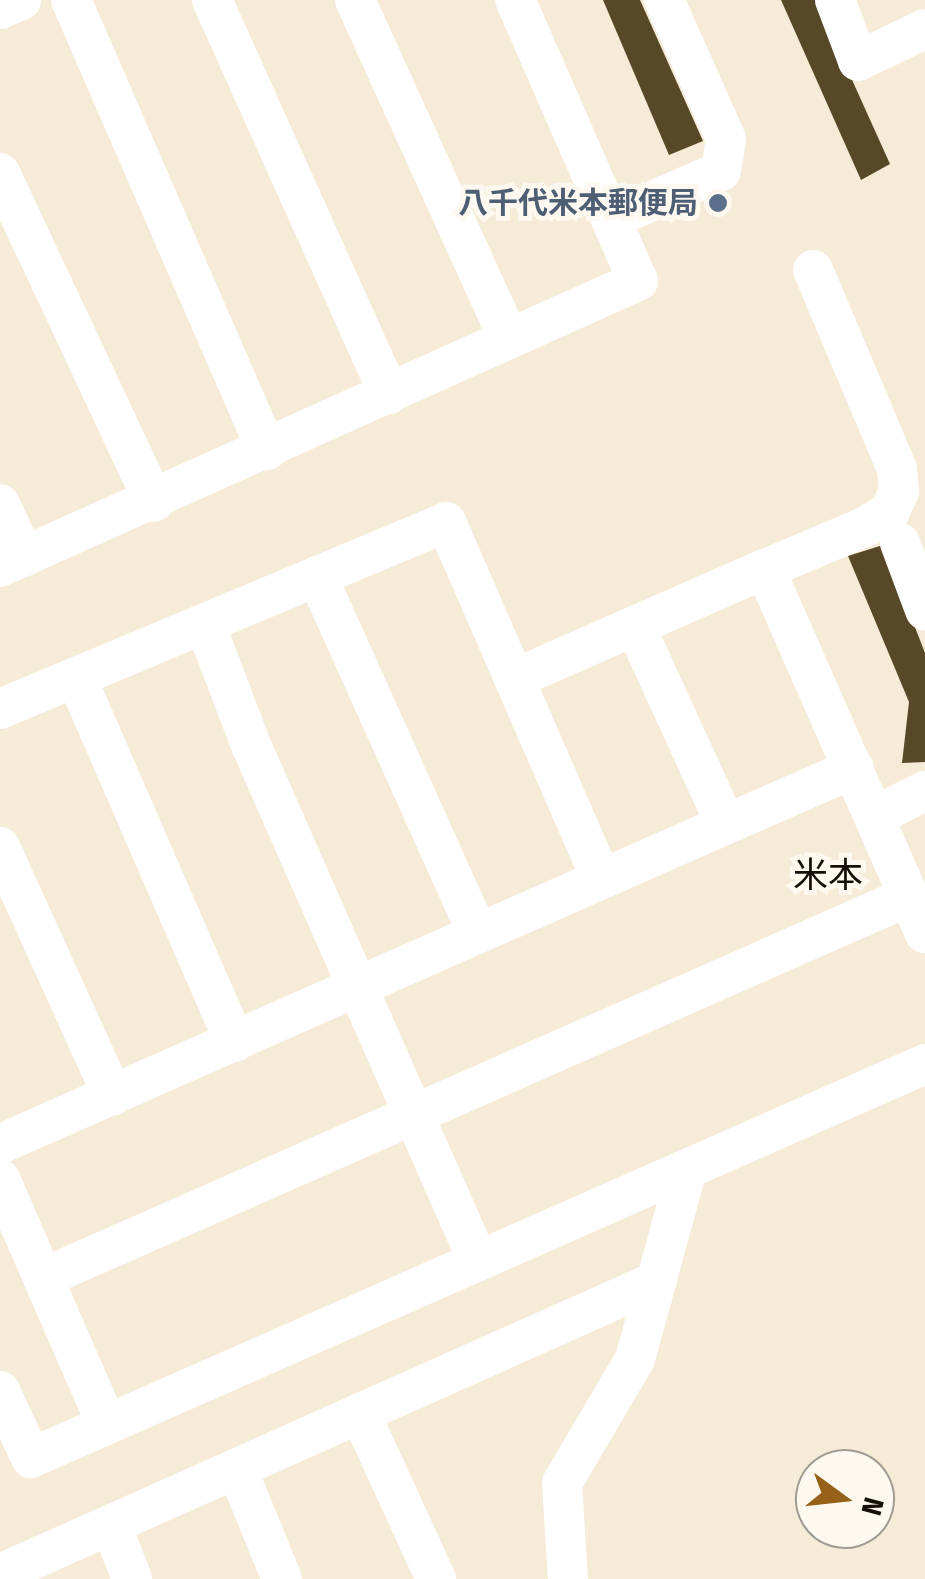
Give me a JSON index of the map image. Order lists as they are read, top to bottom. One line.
{"districts":["米本"],"places":["八千代米本郵便局"],"north":"right"}
